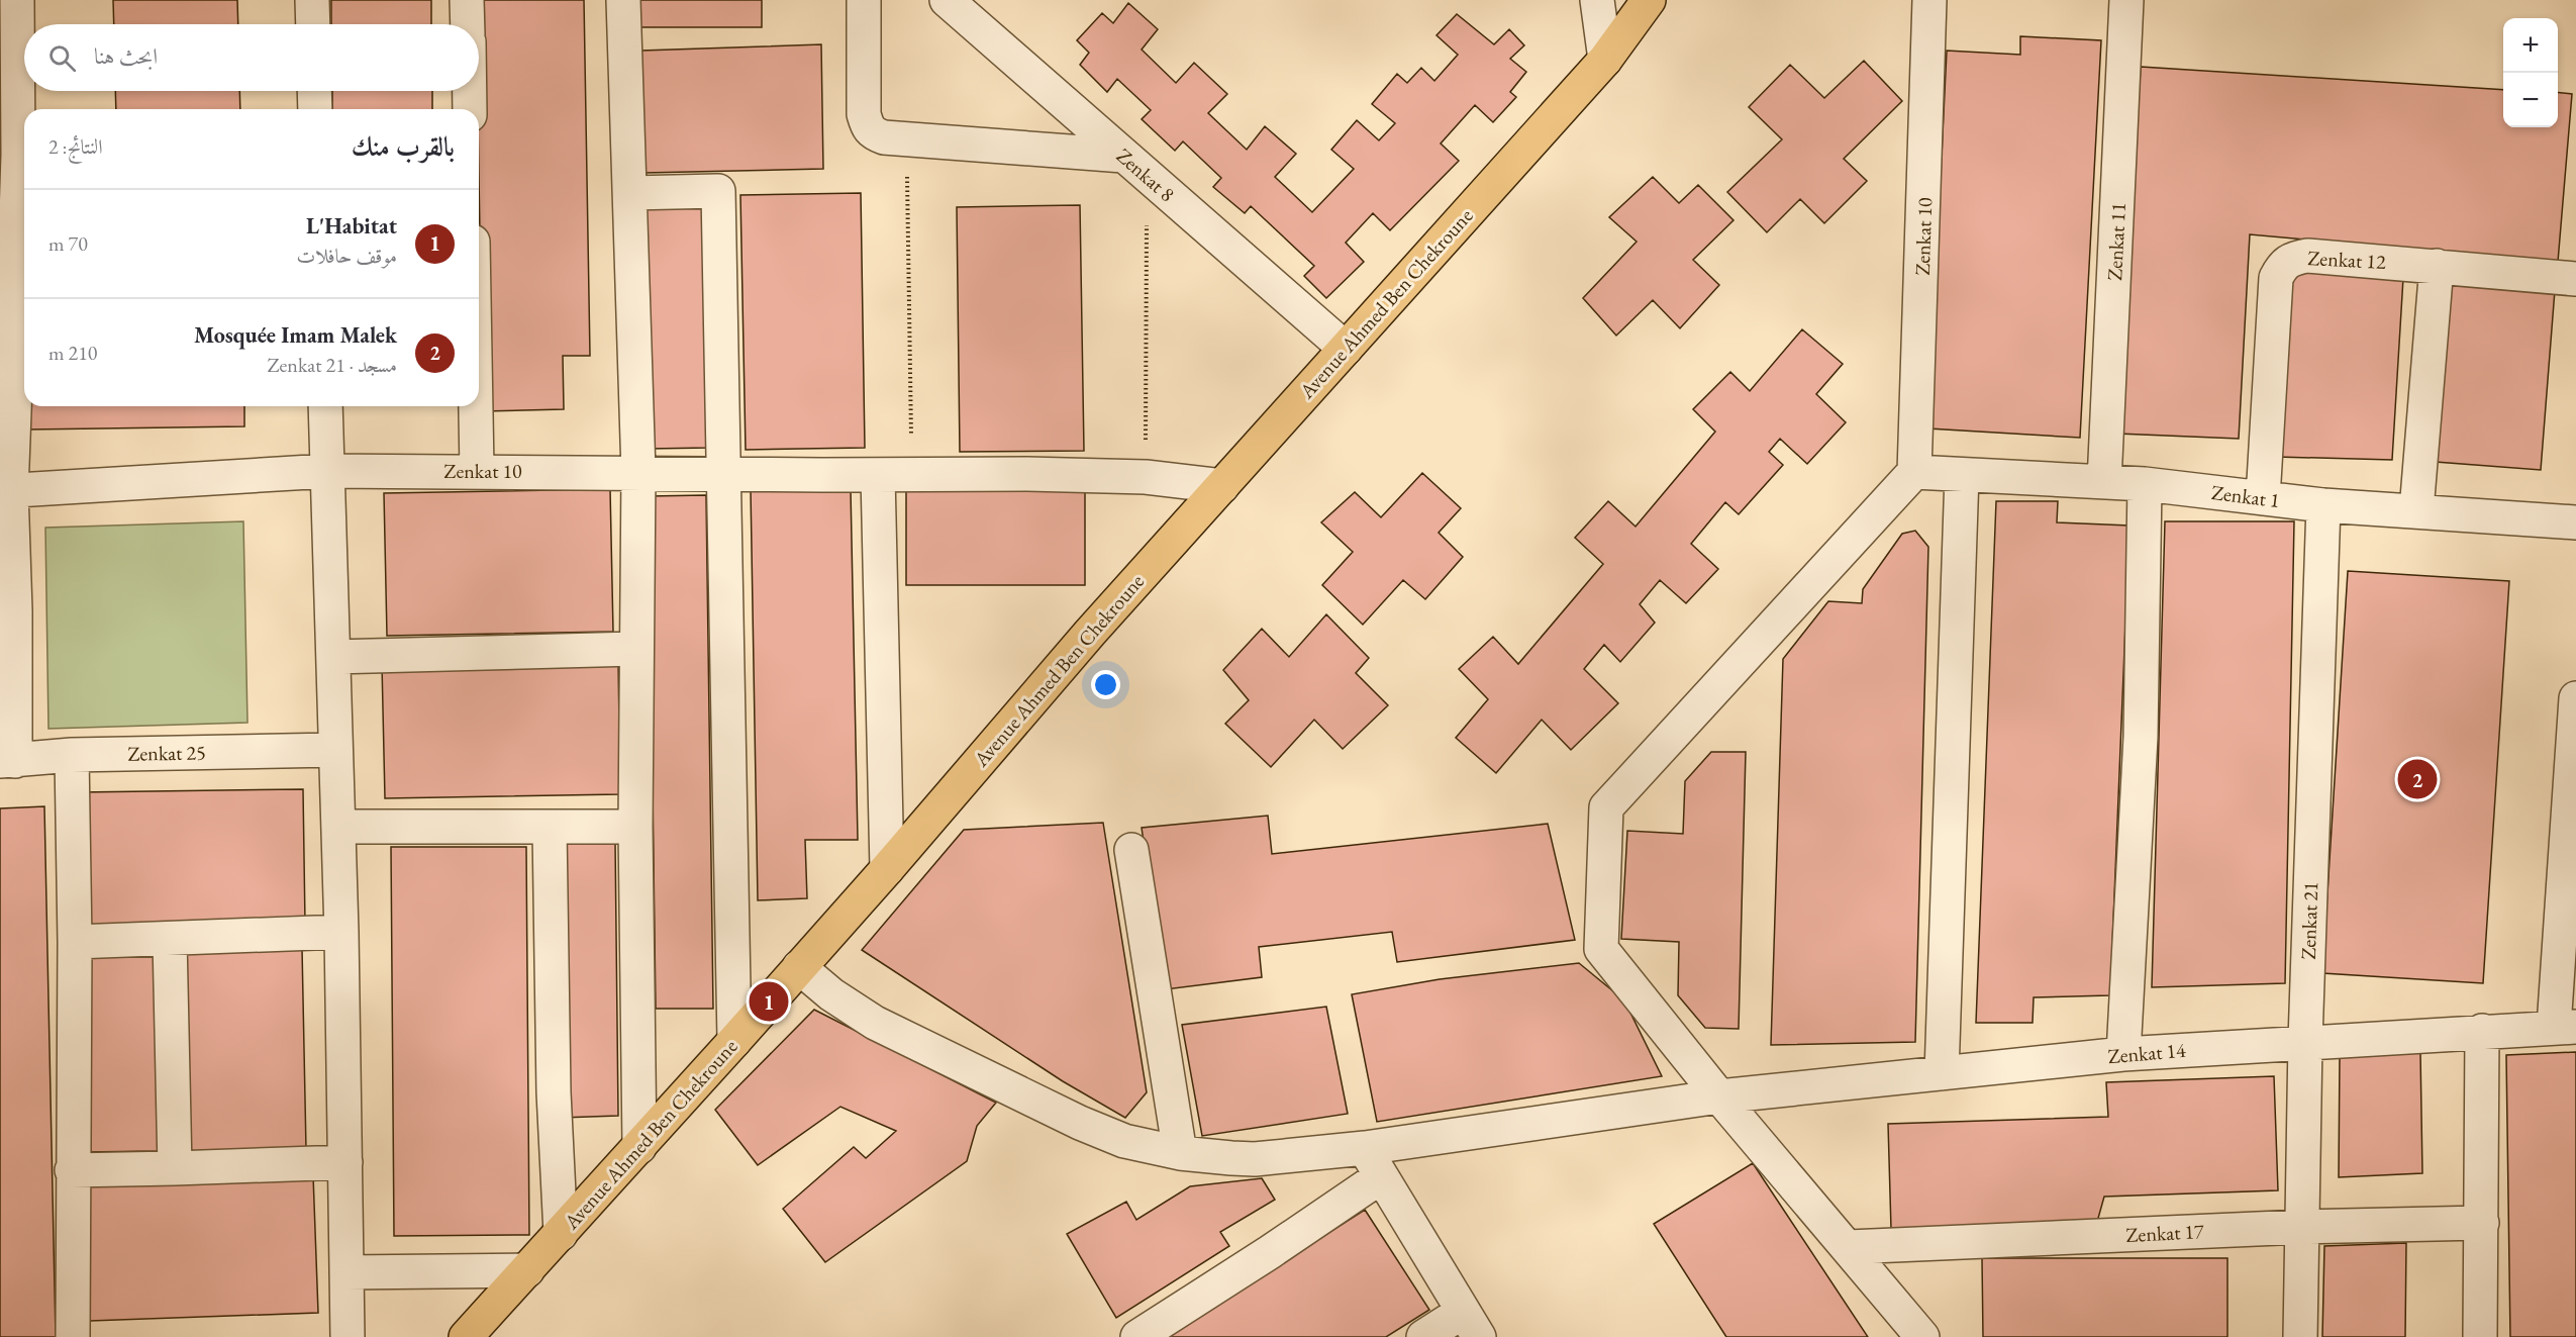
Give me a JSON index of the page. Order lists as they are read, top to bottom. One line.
{"streets":{"main road":["Avenue Ahmed Ben Chekroune"],"street":["Zenkat 8","Zenkat 10","Zenkat 11","Zenkat 12","Zenkat 1","Zenkat 25","Zenkat 21","Zenkat 14","Zenkat 17"]},"crossings":[["Zenkat 8","Avenue Ahmed Ben Chekroune"],["Zenkat 10","Avenue Ahmed Ben Chekroune"],["Zenkat 10","Zenkat 1"],["Zenkat 11","Zenkat 1"],["Zenkat 12","Zenkat 1"],["Avenue Ahmed Ben Chekroune","Zenkat 14"],["Zenkat 1","Zenkat 21"],["Zenkat 21","Zenkat 14"],["Zenkat 21","Zenkat 17"]],"page":{"map_buttons":["+","−"],"search":"ابحث هنا","heading":["بالقرب منك","النتائج: 2"],"list":[{"mark":"1","name":"L'Habitat","note":"موقف حافلات","value":"70 m"},{"mark":"2","name":"Mosquée Imam Malek","note":"مسجد · Zenkat 21","value":"210 m"}],"pins":["2","1"]}}
